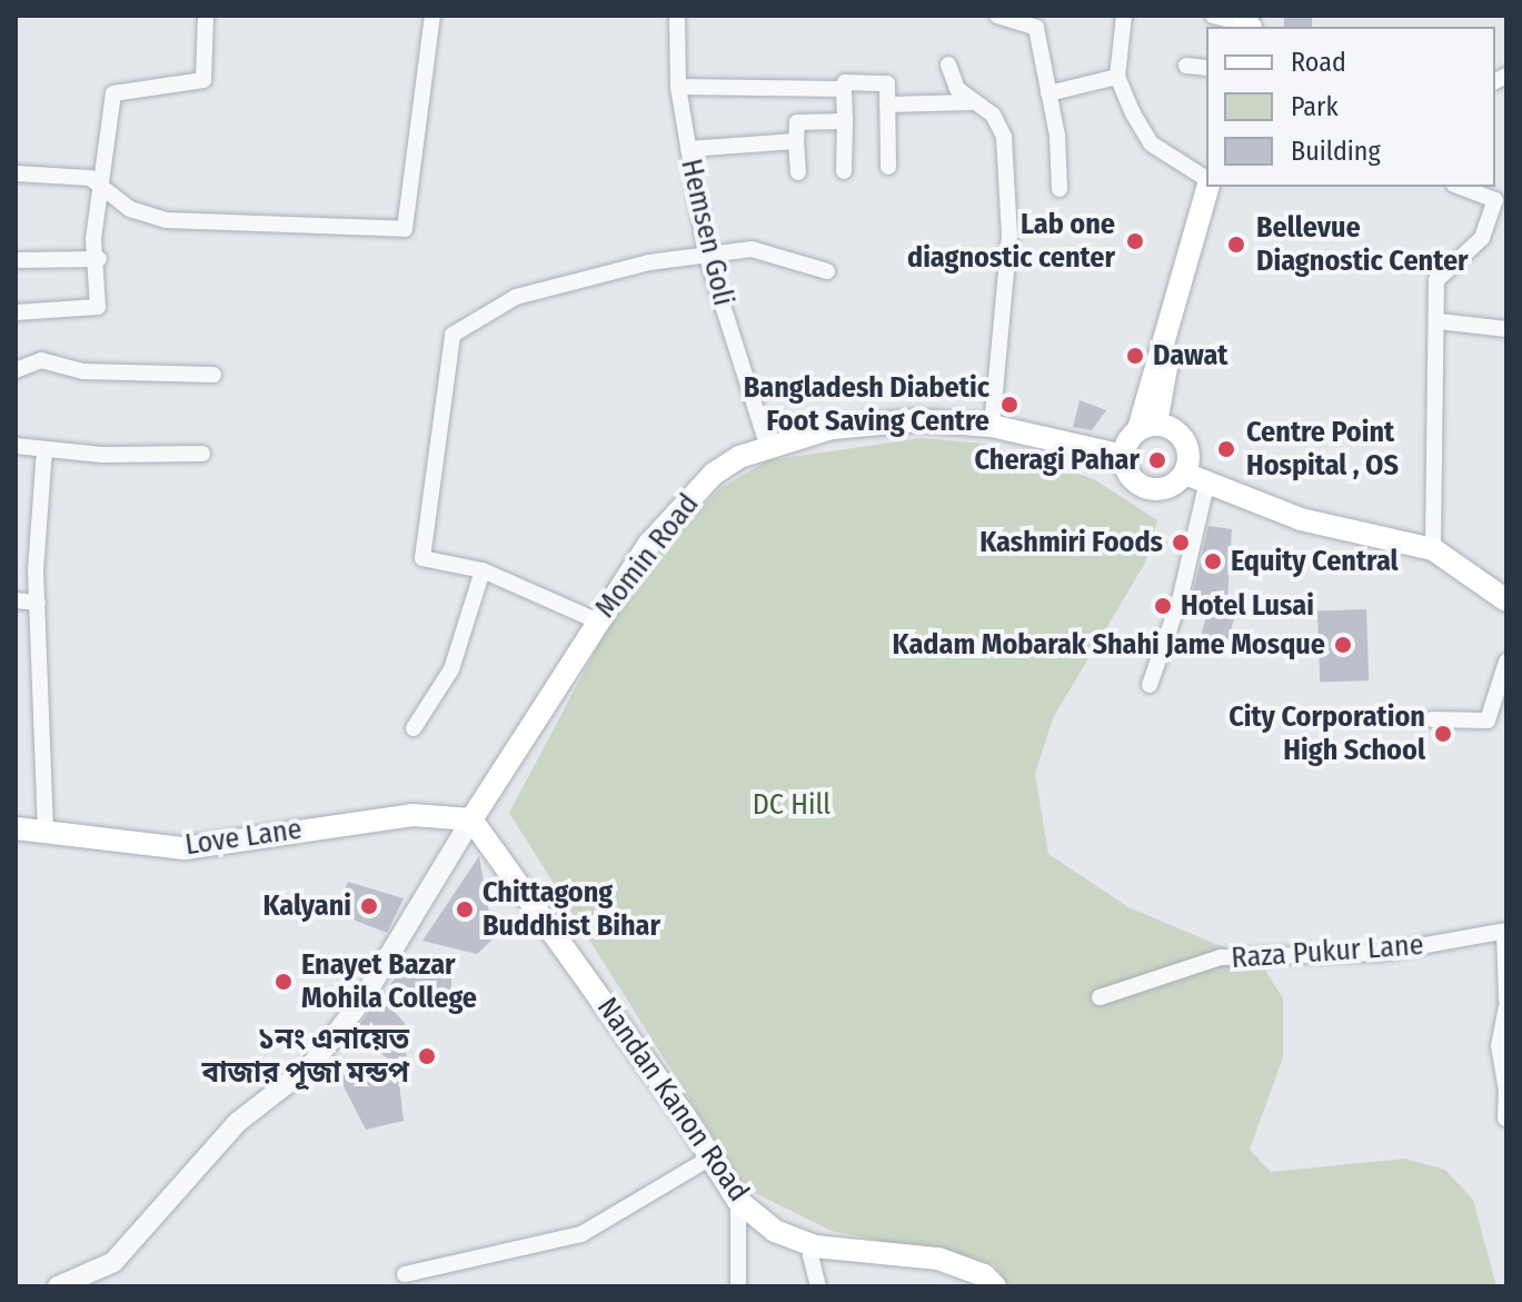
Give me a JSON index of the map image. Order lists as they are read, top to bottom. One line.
{"streets":{"main road":["Momin Road","Love Lane","Nandan Kanon Road"],"street":["Hemsen Goli","Raza Pukur Lane"]},"crossings":[["Hemsen Goli","Momin Road"],["Momin Road","Love Lane"],["Momin Road","Nandan Kanon Road"],["Love Lane","Nandan Kanon Road"]],"parks":["DC Hill"],"places":["Lab one diagnostic center","Bellevue Diagnostic Center","Dawat","Bangladesh Diabetic Foot Saving Centre","Centre Point Hospital , OS","Cheragi Pahar","Kashmiri Foods","Equity Central","Hotel Lusai","Kadam Mobarak Shahi Jame Mosque","City Corporation High School","Kalyani","Chittagong Buddhist Bihar","Enayet Bazar Mohila College","১নং এনায়েত বাজার পূজা মন্ডপ"],"legend":["Road","Park","Building"]}
